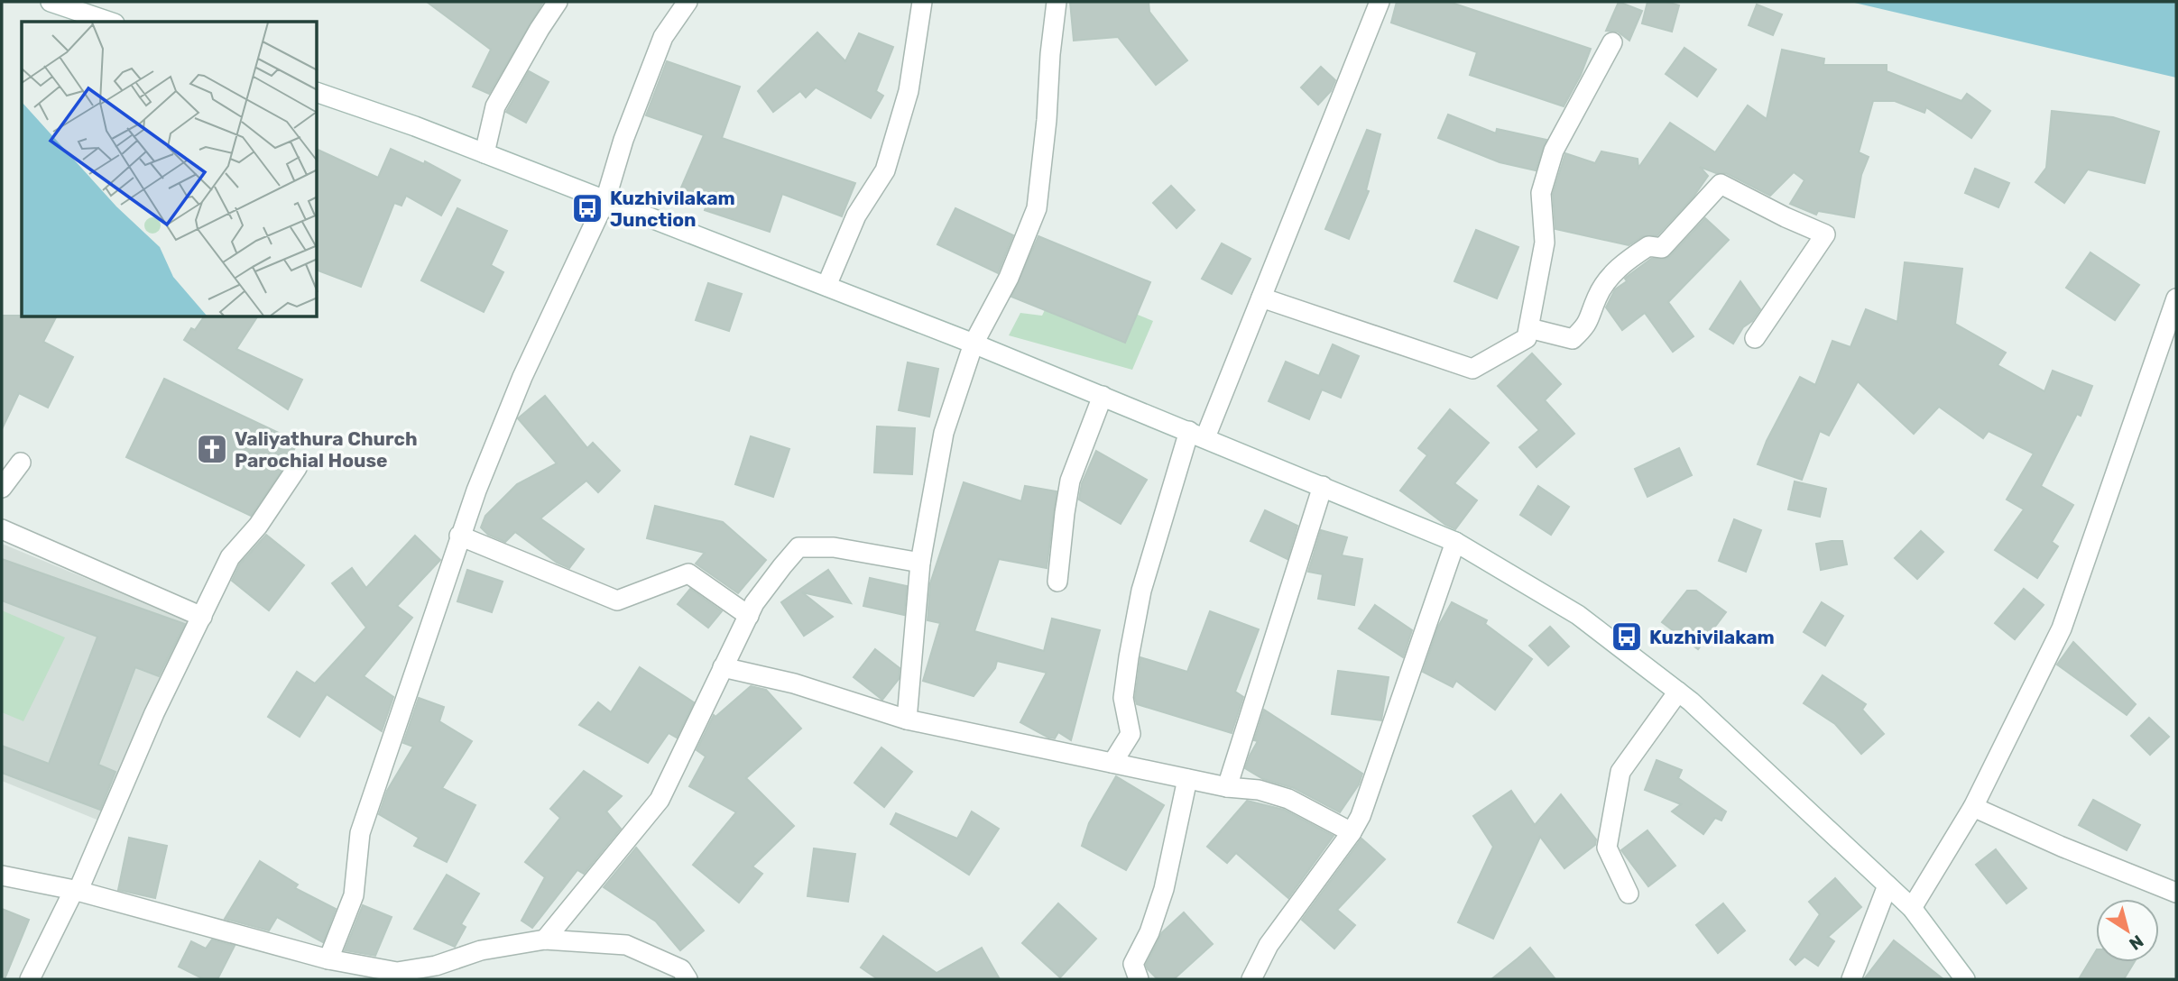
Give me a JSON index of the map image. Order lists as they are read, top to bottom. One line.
{"places":{"bus stop":["Kuzhivilakam Junction","Kuzhivilakam"],"church":["Valiyathura Church Parochial House"]},"north":"bottom right"}
